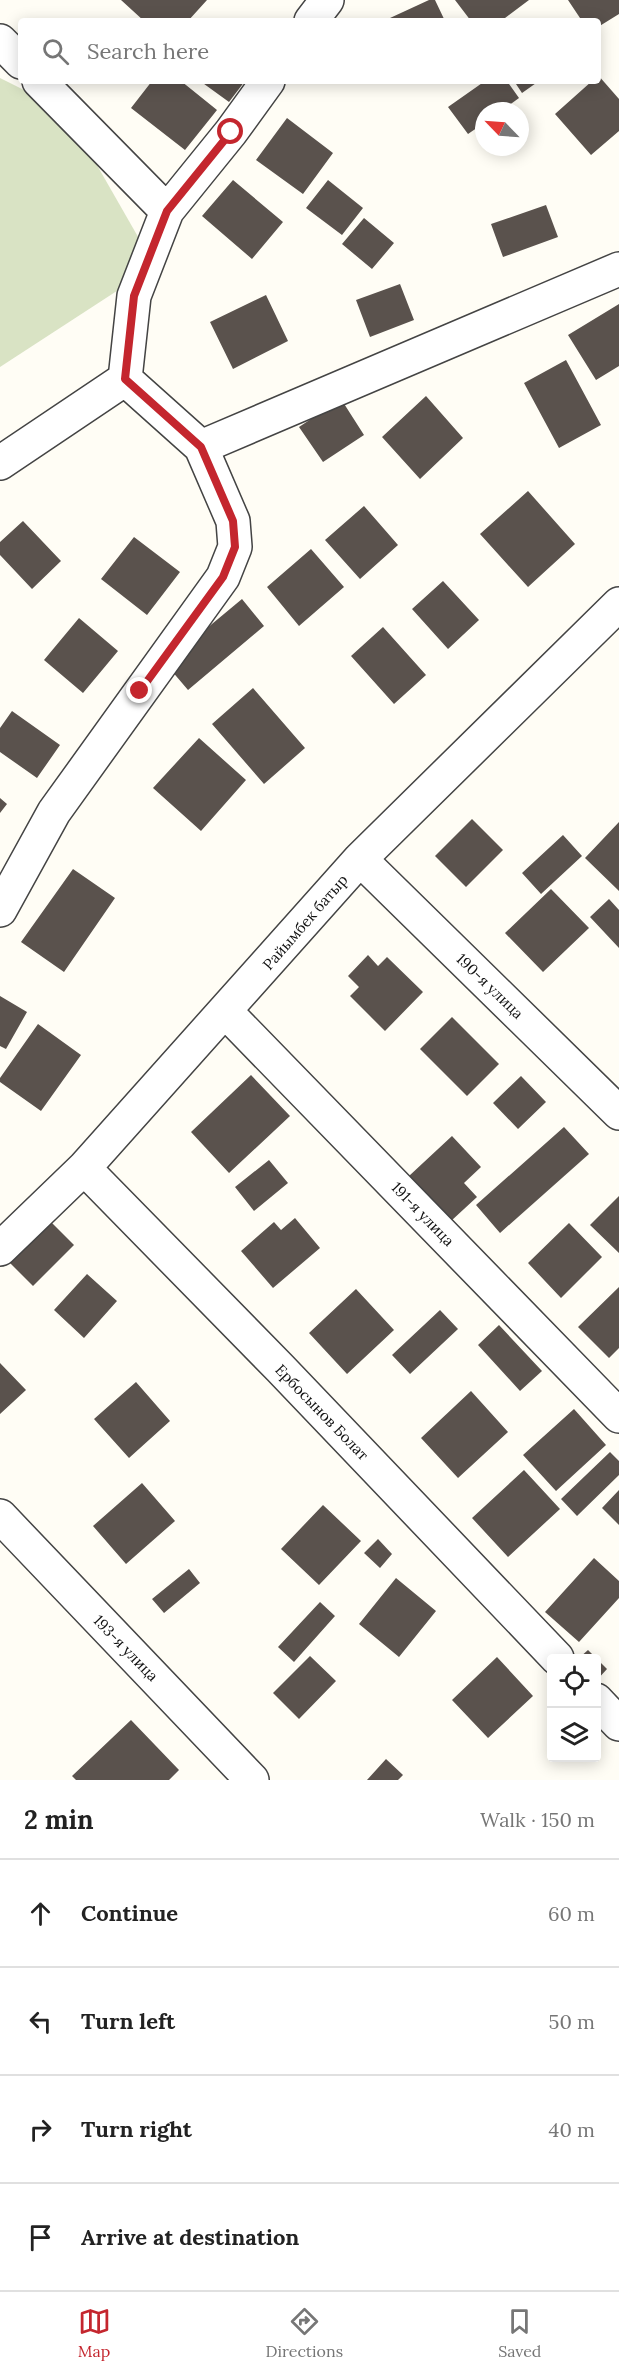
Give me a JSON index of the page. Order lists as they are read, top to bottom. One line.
{"streets":{"street":["Райымбек батыр","190-я улица","191-я улица","Ербосынов Болат","193-я улица"]},"crossings":[["Райымбек батыр","190-я улица"],["Райымбек батыр","191-я улица"],["Райымбек батыр","Ербосынов Болат"]],"north":"top left","page":{"search":"Search here","heading":["2 min","Walk · 150 m"],"list":[["Continue","60 m"],["Turn left","50 m"],["Turn right","40 m"],"Arrive at destination"],"nav":["Map","Directions","Saved"]}}
